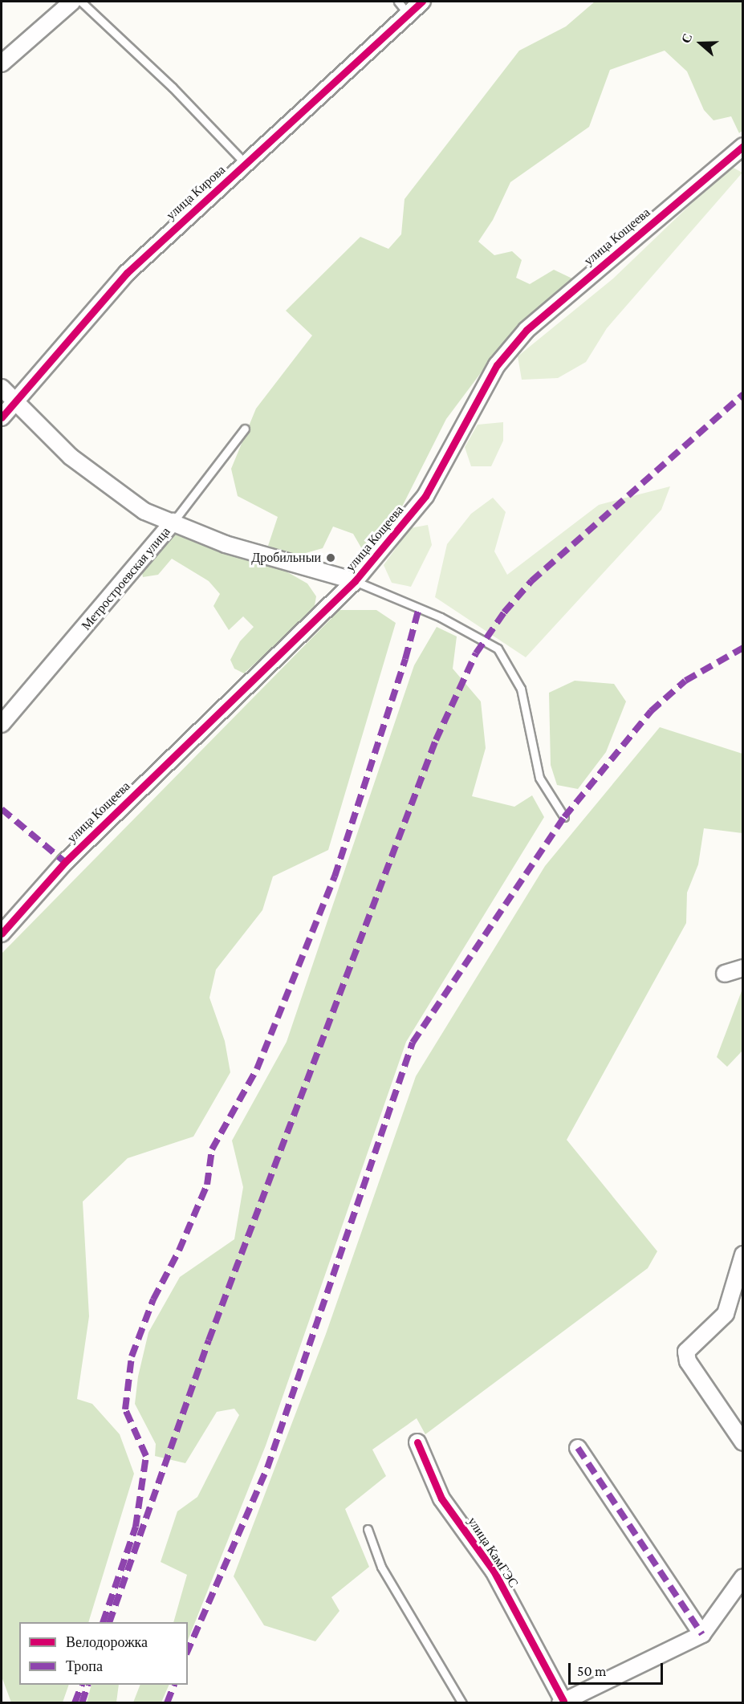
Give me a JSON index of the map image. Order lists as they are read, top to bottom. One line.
{"streets":{"street":["улица Кирова","улица Кощеева","Метростроевская улица","улица КамГЭС"]},"places":["Дробильныи"],"legend":["Велодорожка","Тропа"],"scale_bar":"50 m","north":"left"}
